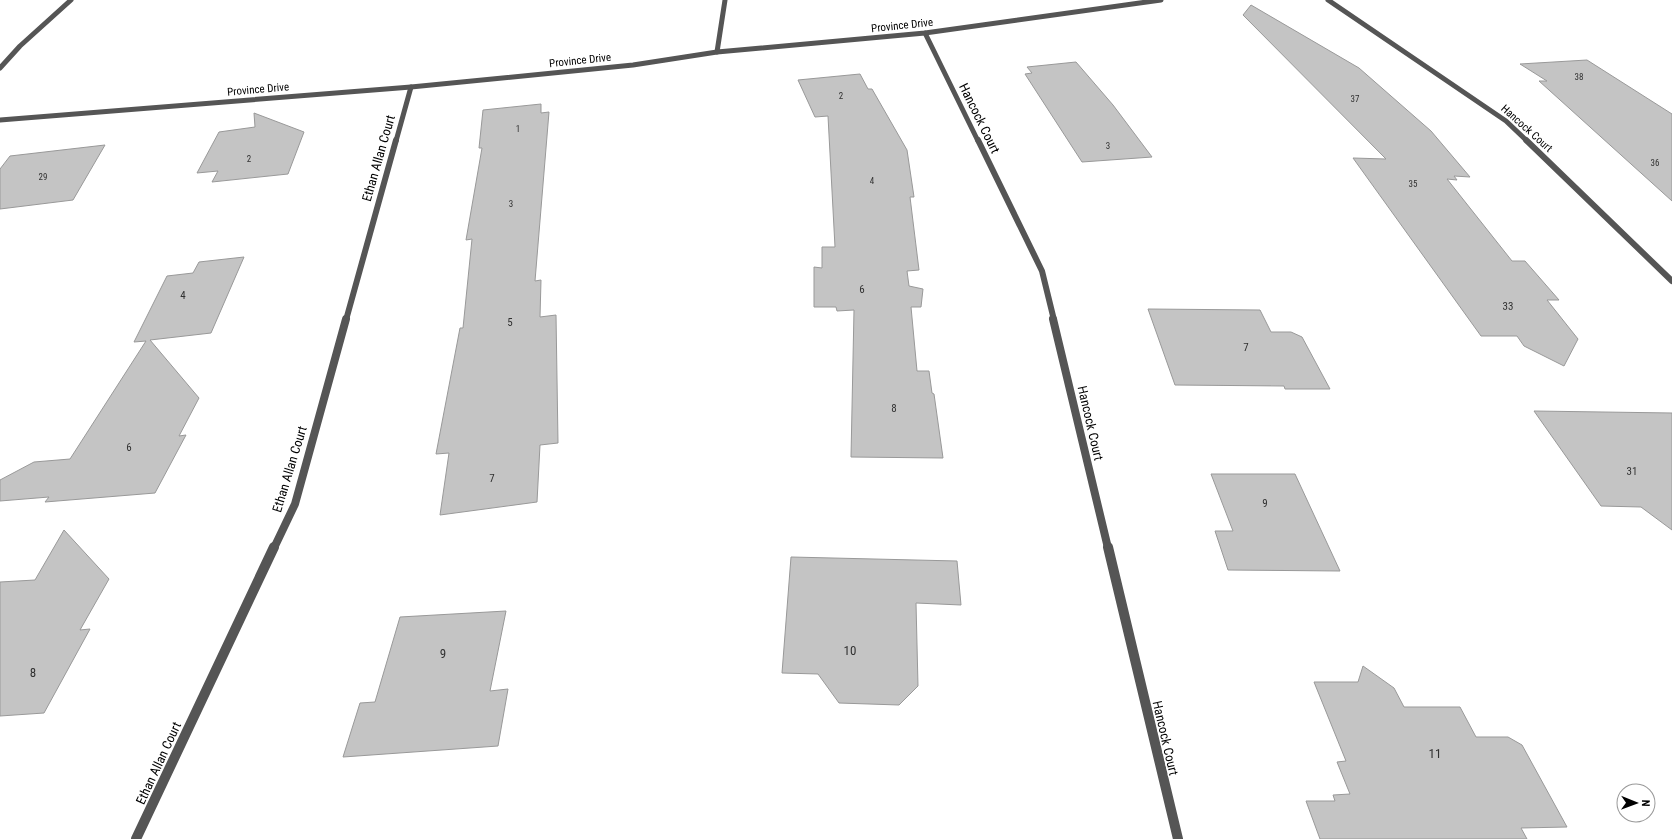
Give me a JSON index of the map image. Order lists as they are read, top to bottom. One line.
{"streets":{"street":["Province Drive","Hancock Court","Ethan Allan Court"]},"crossings":[["Province Drive","Hancock Court"],["Province Drive","Ethan Allan Court"]],"house_numbers":["38","2","37","1","3","2","36","29","4","35","3","6","4","33","5","7","8","6","31","7","9","10","9","8","11"],"north":"right"}
